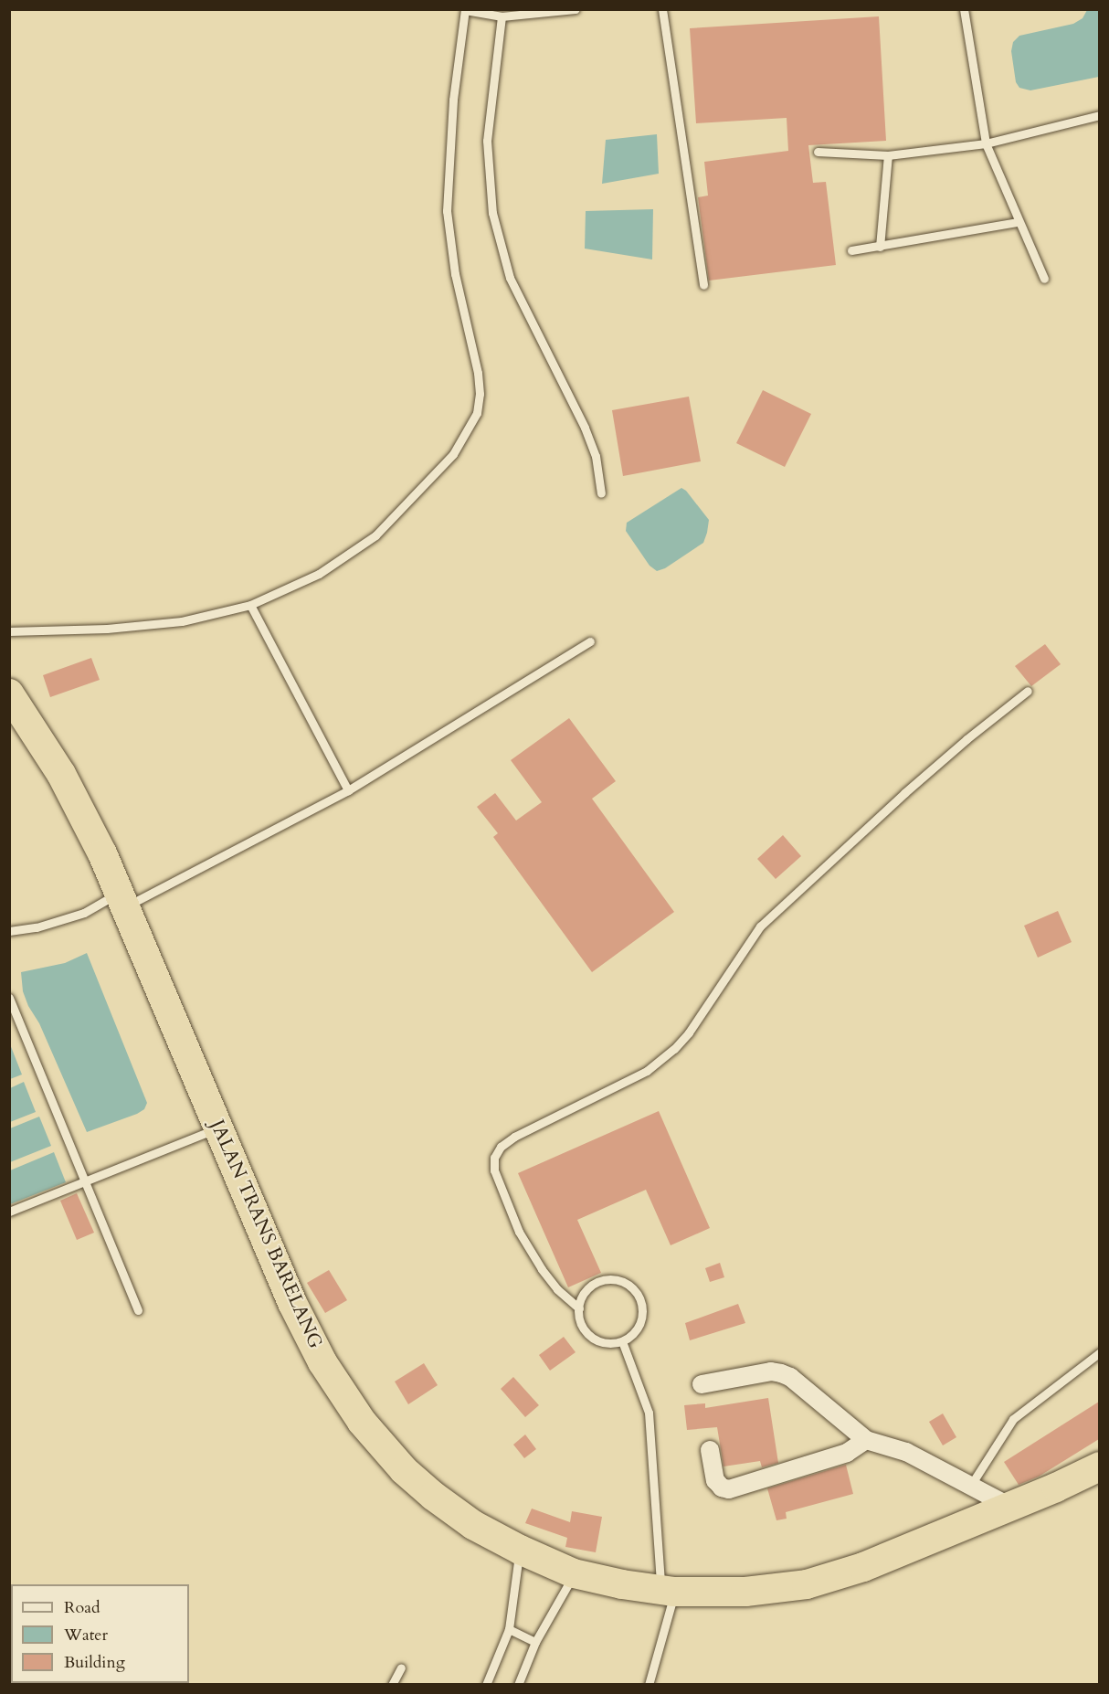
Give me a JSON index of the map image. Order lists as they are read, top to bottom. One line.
{"streets":{"highway":["JALAN TRANS BARELANG"]},"legend":["Road","Water","Building"]}
